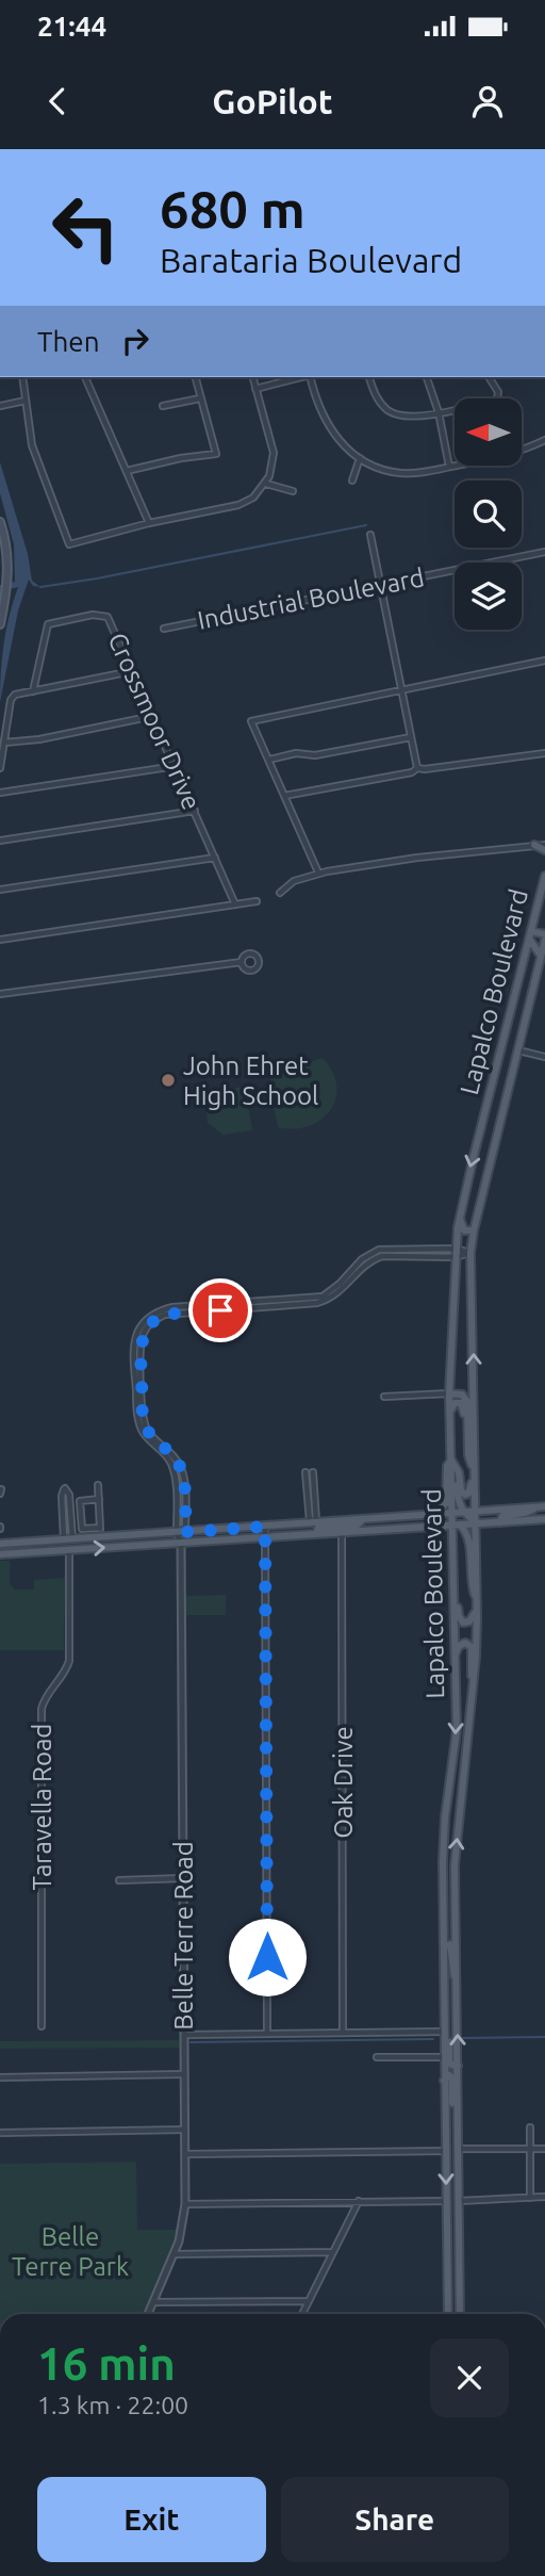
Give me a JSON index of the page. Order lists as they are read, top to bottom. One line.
{"streets":{"main road":["Lapalco Boulevard"],"street":["Industrial Boulevard","Crossmoor Drive","Oak Drive","Taravella Road","Belle Terre Road"]},"parks":["Belle Terre Park"],"places":["John Ehret High School"],"north":"left","page":{"status":"21:44","header":"GoPilot","turn":["680 m","Barataria Boulevard"],"then":"Then","heading":["16 min","1.3 km · 22:00"],"buttons":["Exit","Share"]}}
